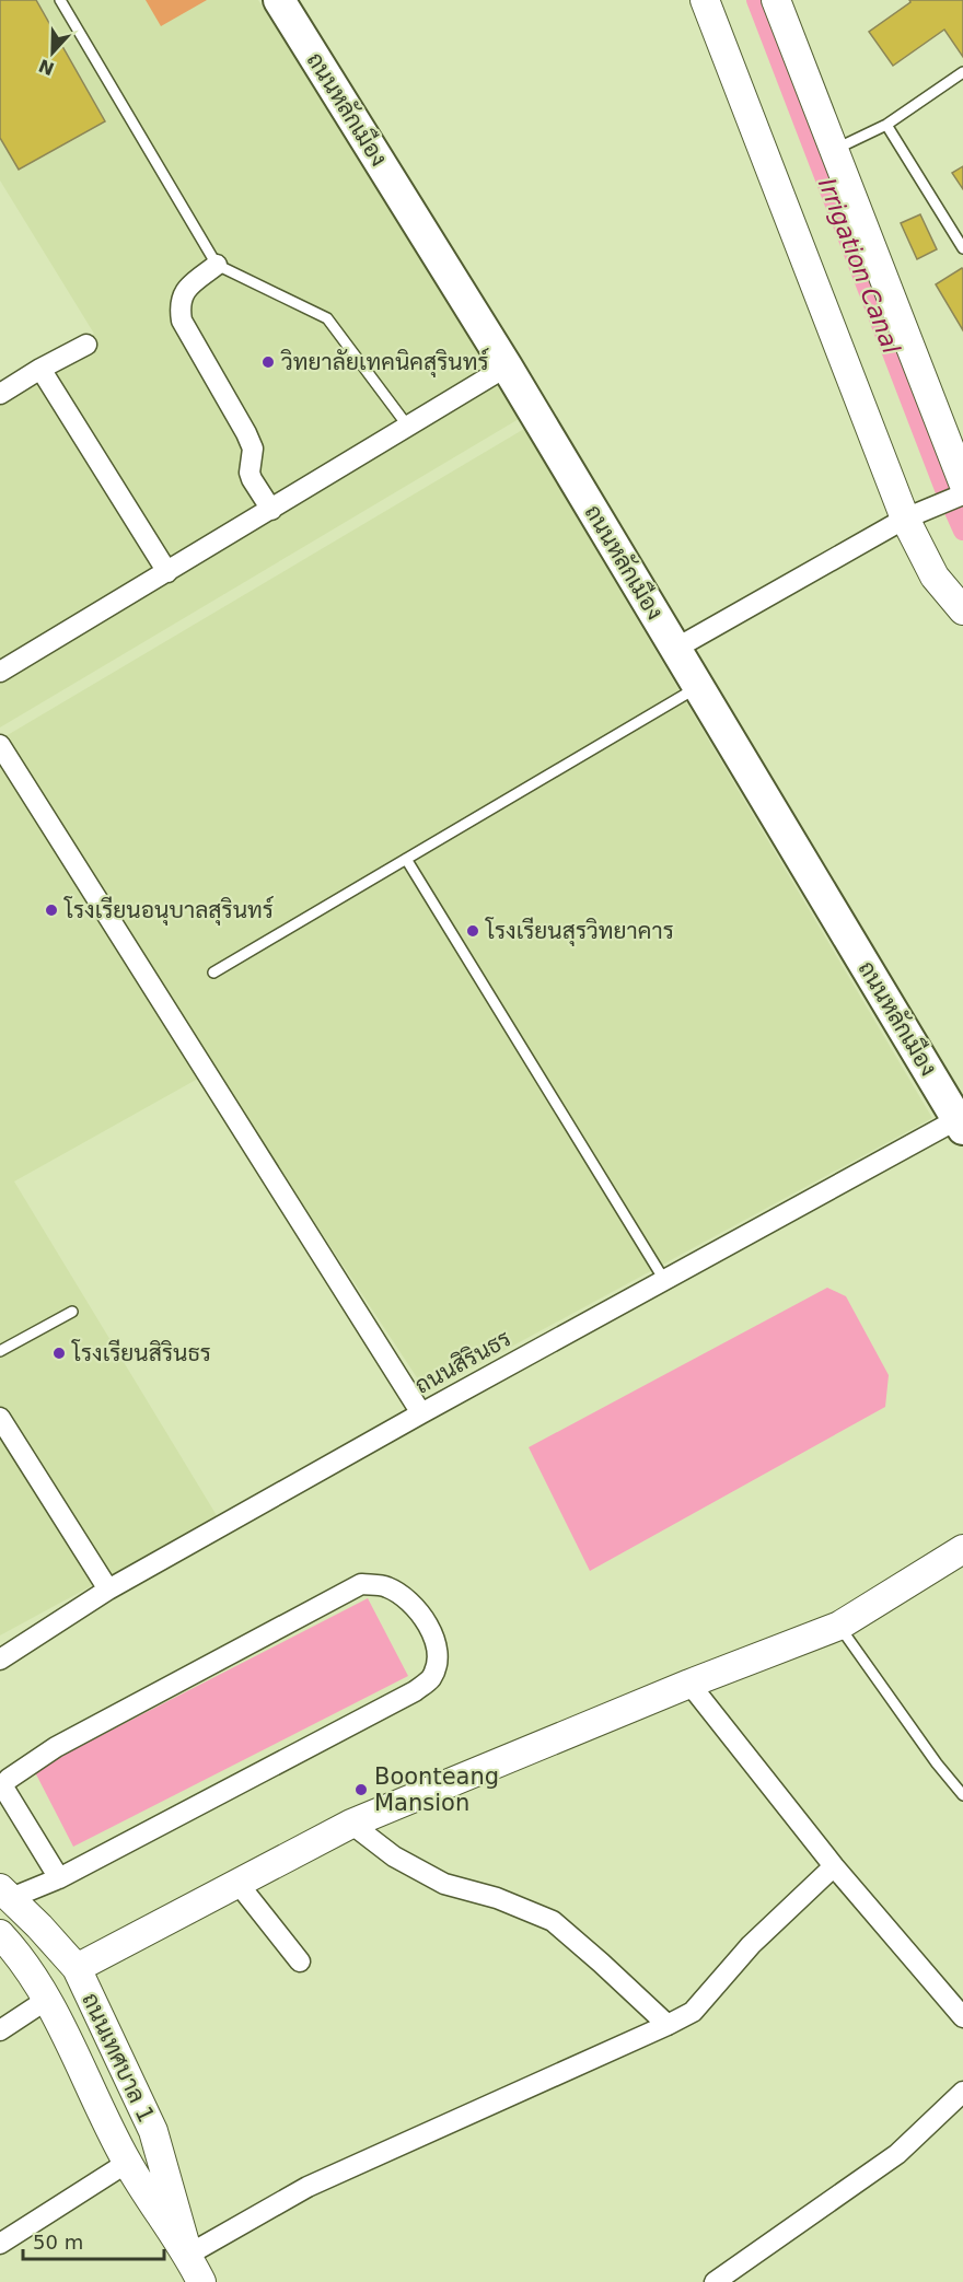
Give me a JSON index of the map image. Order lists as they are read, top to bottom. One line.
{"streets":{"main road":["ถนนหลักเมือง"],"street":["ถนนสิรินธร","ถนนเทศบาล 1"]},"crossings":[["ถนนหลักเมือง","ถนนสิรินธร"]],"water":["Irrigation Canal"],"places":["วิทยาลัยเทคนิคสุรินทร์","โรงเรียนอนุบาลสุรินทร์","โรงเรียนสุรวิทยาคาร","โรงเรียนสิรินธร","Boonteang Mansion"],"scale_bar":"50 m","north":"bottom"}
